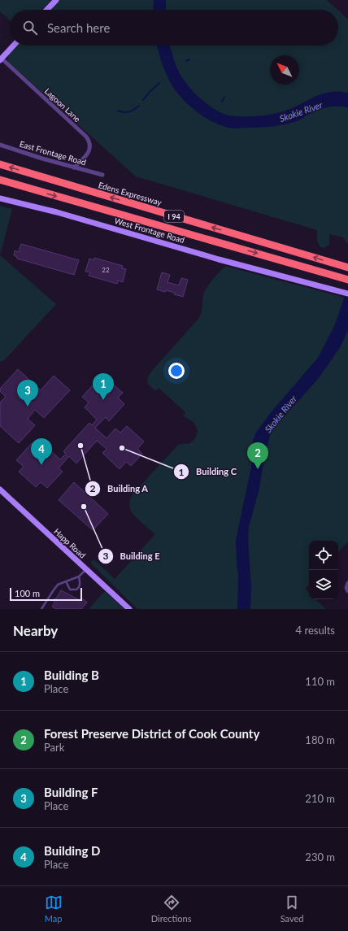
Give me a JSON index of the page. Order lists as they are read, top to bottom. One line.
{"streets":{"highway":["Edens Expressway","I 94"],"street":["Lagoon Lane","East Frontage Road","West Frontage Road","Happ Road"]},"crossings":[["Lagoon Lane","East Frontage Road"]],"water":["Skokie River"],"places":["Building A","Building C","Building E"],"house_numbers":["22"],"scale_bar":"100 m","north":"top left","page":{"search":"Search here","pins":["1","3","4","2"],"scale":"100 m","heading":["Nearby","4 results"],"list":[{"mark":"1","name":"Building B","note":"Place","value":"110 m"},{"mark":"2","name":"Forest Preserve District of Cook County","note":"Park","value":"180 m"},{"mark":"3","name":"Building F","note":"Place","value":"210 m"},{"mark":"4","name":"Building D","note":"Place","value":"230 m"}],"nav":["Map","Directions","Saved"]}}
